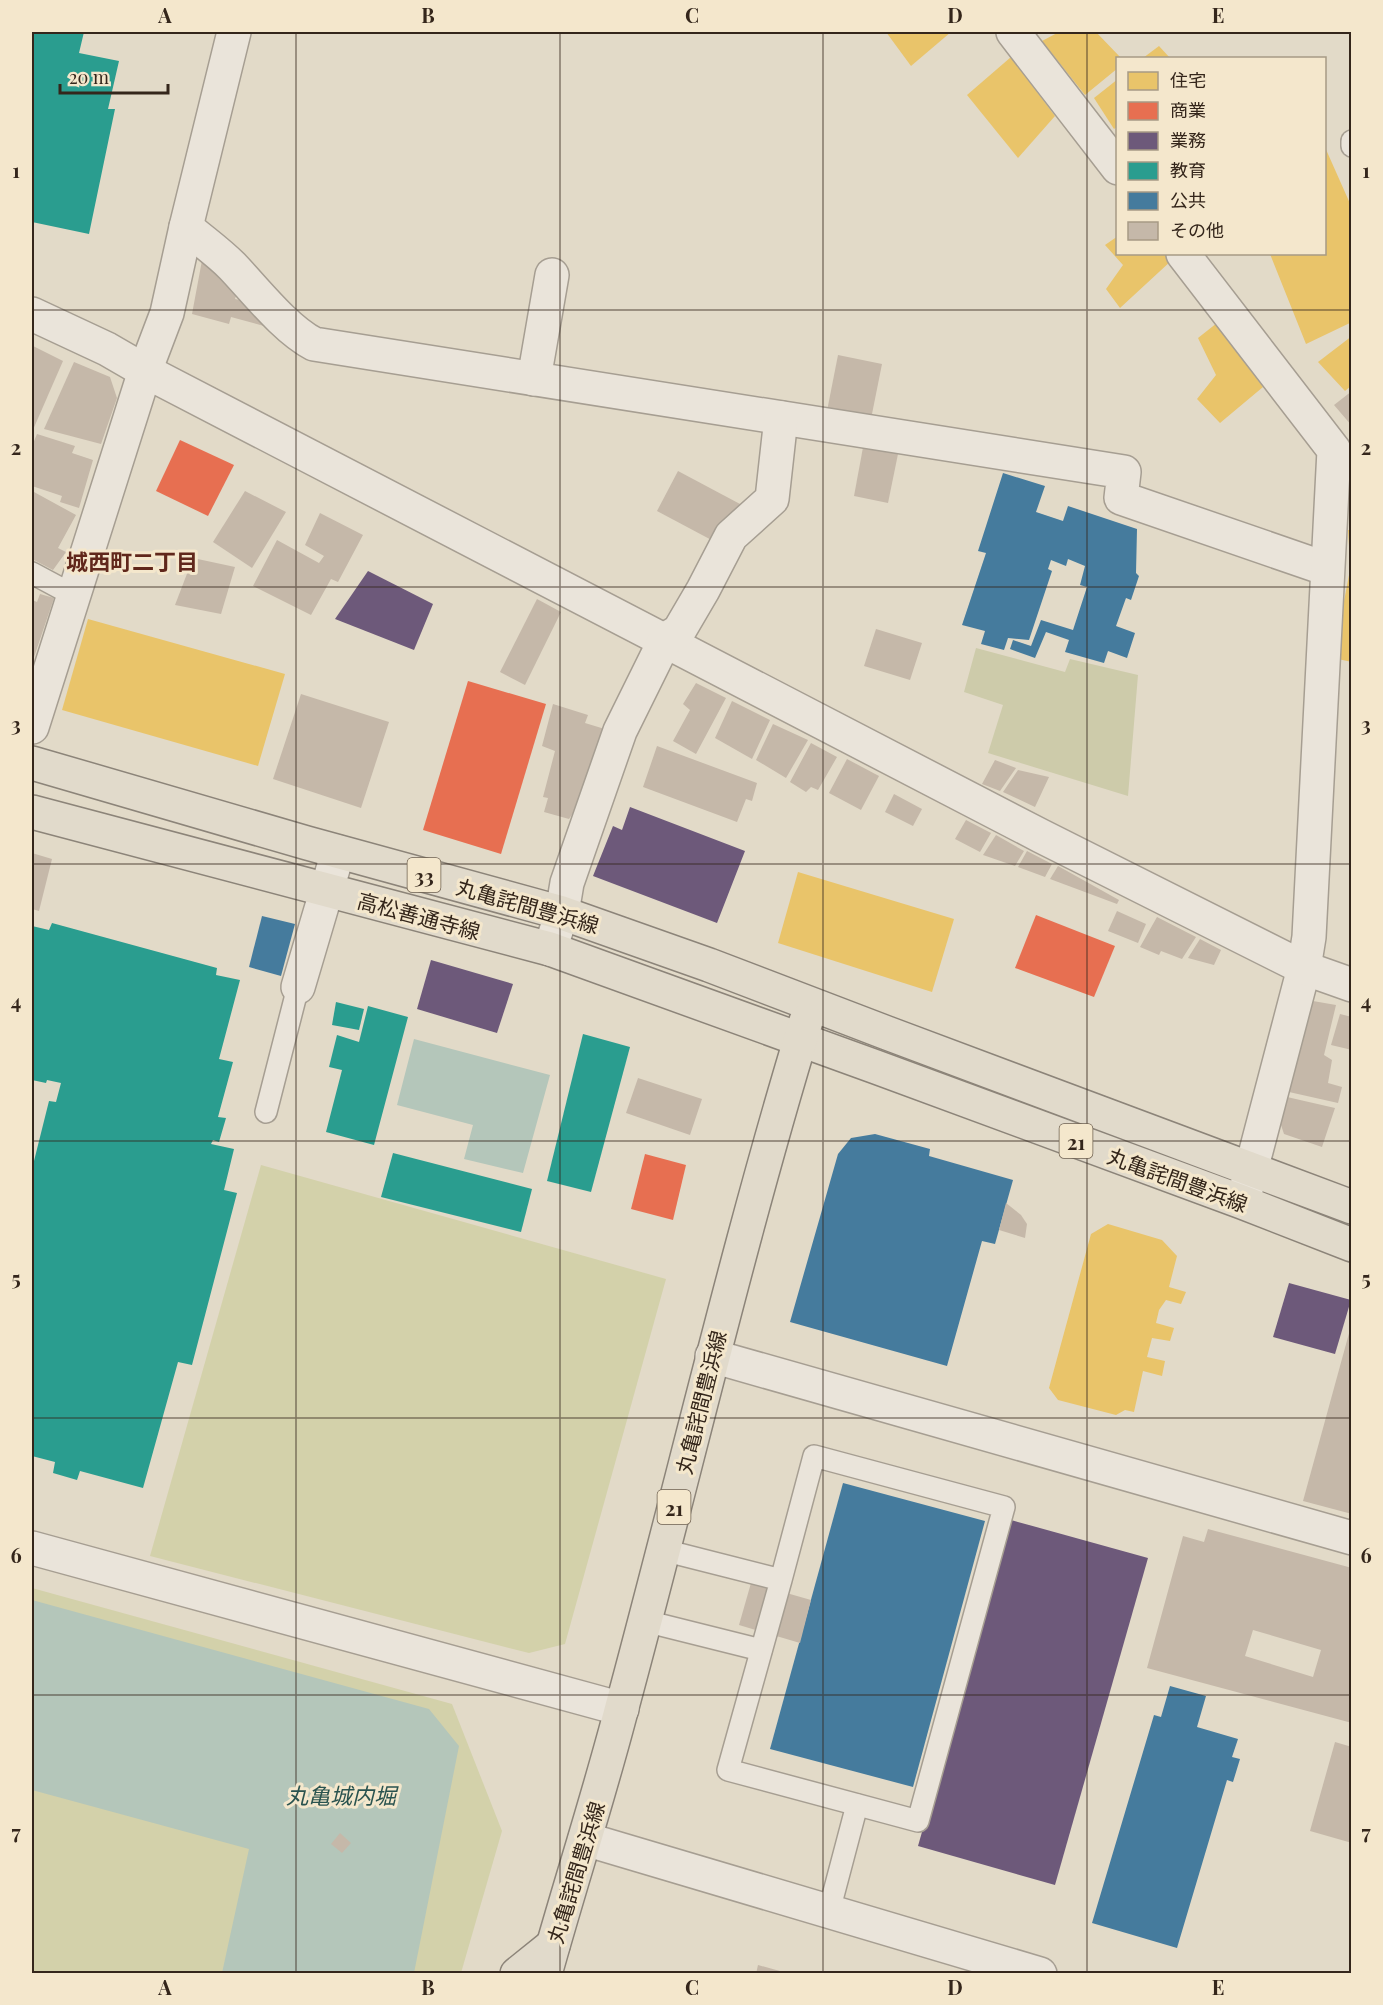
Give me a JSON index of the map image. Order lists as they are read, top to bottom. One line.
{"streets":{"main road":["33","丸亀詫間豊浜線","高松善通寺線","21"]},"crossings":[["丸亀詫間豊浜線","高松善通寺線"]],"districts":["城西町二丁目"],"water":["丸亀城内堀"],"legend":["住宅","商業","業務","教育","公共","その他"],"scale_bar":"20 m","grid":{"columns":["A","B","C","D","E"],"rows":["1","2","3","4","5","6","7"]}}
